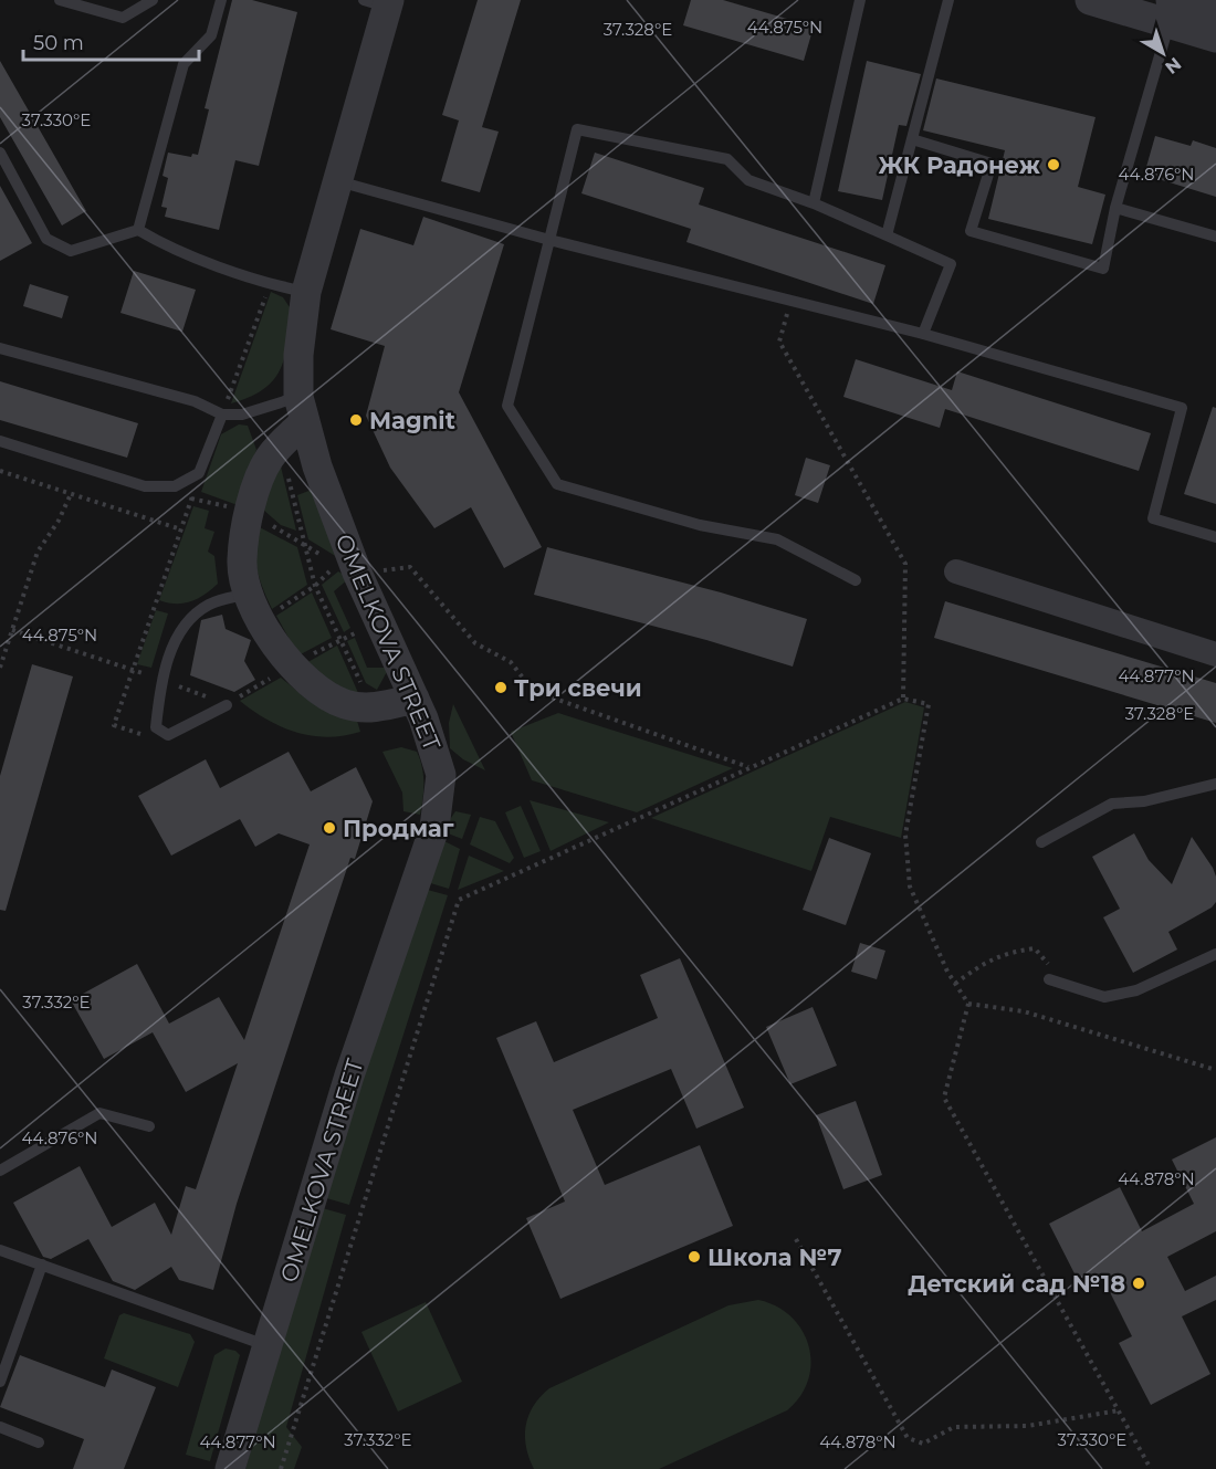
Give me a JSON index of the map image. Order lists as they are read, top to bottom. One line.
{"streets":{"street":["OMELKOVA STREET"]},"places":["ЖК Радонеж","Magnit","Три свечи","Продмаг","Школа №7","Детский сад №18"],"scale_bar":"50 m","north":"bottom right","coordinates":["44.875°N","37.328°E","37.330°E","44.876°N","44.877°N","37.332°E","44.878°N"]}
